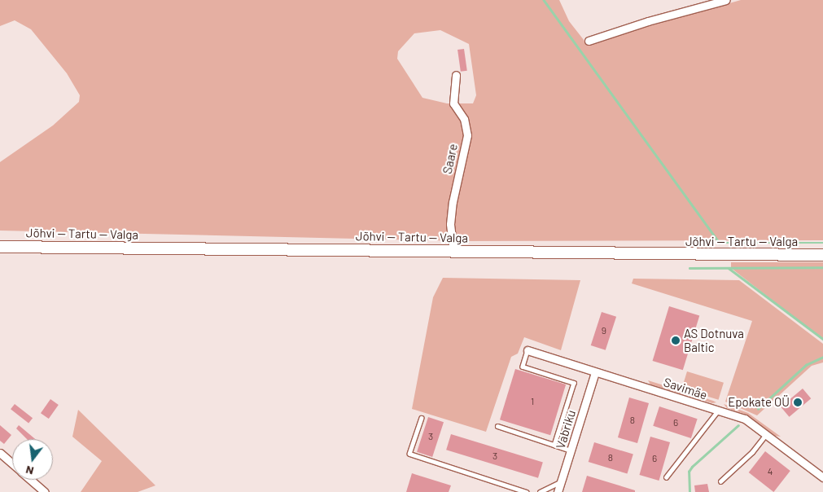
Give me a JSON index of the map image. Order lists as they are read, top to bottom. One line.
{"streets":{"highway":["Jõhvi — Tartu — Valga"],"street":["Saare","Savimäe","Vabriku"]},"crossings":[["Saare","Jõhvi — Tartu — Valga"],["Savimäe","Vabriku"]],"places":["AS Dotnuva Baltic","Epokate OÜ"],"house_numbers":["9","1","8","6","3","3","8","6","4"],"north":"bottom"}
